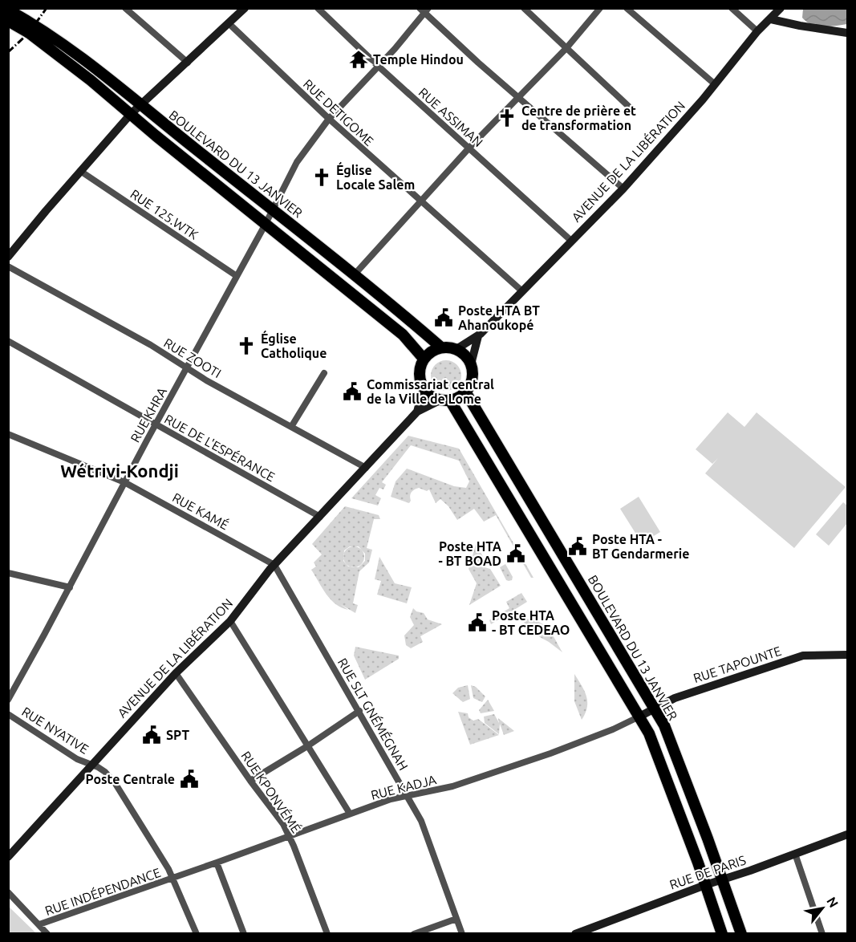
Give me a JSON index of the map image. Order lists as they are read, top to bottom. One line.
{"streets":{"highway":["BOULEVARD DU 13 JANVIER"],"main road":["AVENUE DE LA LIBÉRATION","RUE TAPOUNTE","RUE DE PARIS"],"street":["RUE DETIGOME","RUE ASSIMAN","RUE 125.WTK","RUE ZOOTI","RUE KHRA","RUE DE L'ESPÉRANCE","RUE KAMÉ","RUE SLT GNÉMÉGNAH","RUE NYATIVE","RUE KADJA","RUE KPONVÉMÉ","RUE INDÉPENDANCE"]},"crossings":[["RUE DETIGOME","AVENUE DE LA LIBÉRATION"],["RUE DETIGOME","RUE KHRA"],["RUE ASSIMAN","AVENUE DE LA LIBÉRATION"],["RUE ASSIMAN","RUE KHRA"],["AVENUE DE LA LIBÉRATION","RUE ZOOTI"],["AVENUE DE LA LIBÉRATION","RUE DE L'ESPÉRANCE"],["AVENUE DE LA LIBÉRATION","RUE KAMÉ"],["AVENUE DE LA LIBÉRATION","RUE SLT GNÉMÉGNAH"],["AVENUE DE LA LIBÉRATION","RUE NYATIVE"],["AVENUE DE LA LIBÉRATION","RUE KPONVÉMÉ"],["BOULEVARD DU 13 JANVIER","RUE KHRA"],["BOULEVARD DU 13 JANVIER","RUE TAPOUNTE"],["BOULEVARD DU 13 JANVIER","RUE DE PARIS"],["RUE 125.WTK","RUE KHRA"],["RUE ZOOTI","RUE KHRA"],["RUE KHRA","RUE DE L'ESPÉRANCE"],["RUE KHRA","RUE KAMÉ"],["RUE KAMÉ","RUE SLT GNÉMÉGNAH"],["RUE TAPOUNTE","RUE KADJA"],["RUE SLT GNÉMÉGNAH","RUE KADJA"],["RUE NYATIVE","RUE KADJA"],["RUE NYATIVE","RUE INDÉPENDANCE"],["RUE KADJA","RUE KPONVÉMÉ"],["RUE KADJA","RUE INDÉPENDANCE"]],"districts":["Wétrivi-Kondji"],"places":{"temple":["Temple Hindou"],"church":["Centre de prière et de transformation","Église Locale Salem","Église Catholique"],"public building":["Poste HTA BT Ahanoukopé","Commissariat central de la Ville de Lome","Poste HTA - BT Gendarmerie","Poste HTA - BT BOAD","Poste HTA - BT CEDEAO","SPT","Poste Centrale"]},"north":"top right"}
